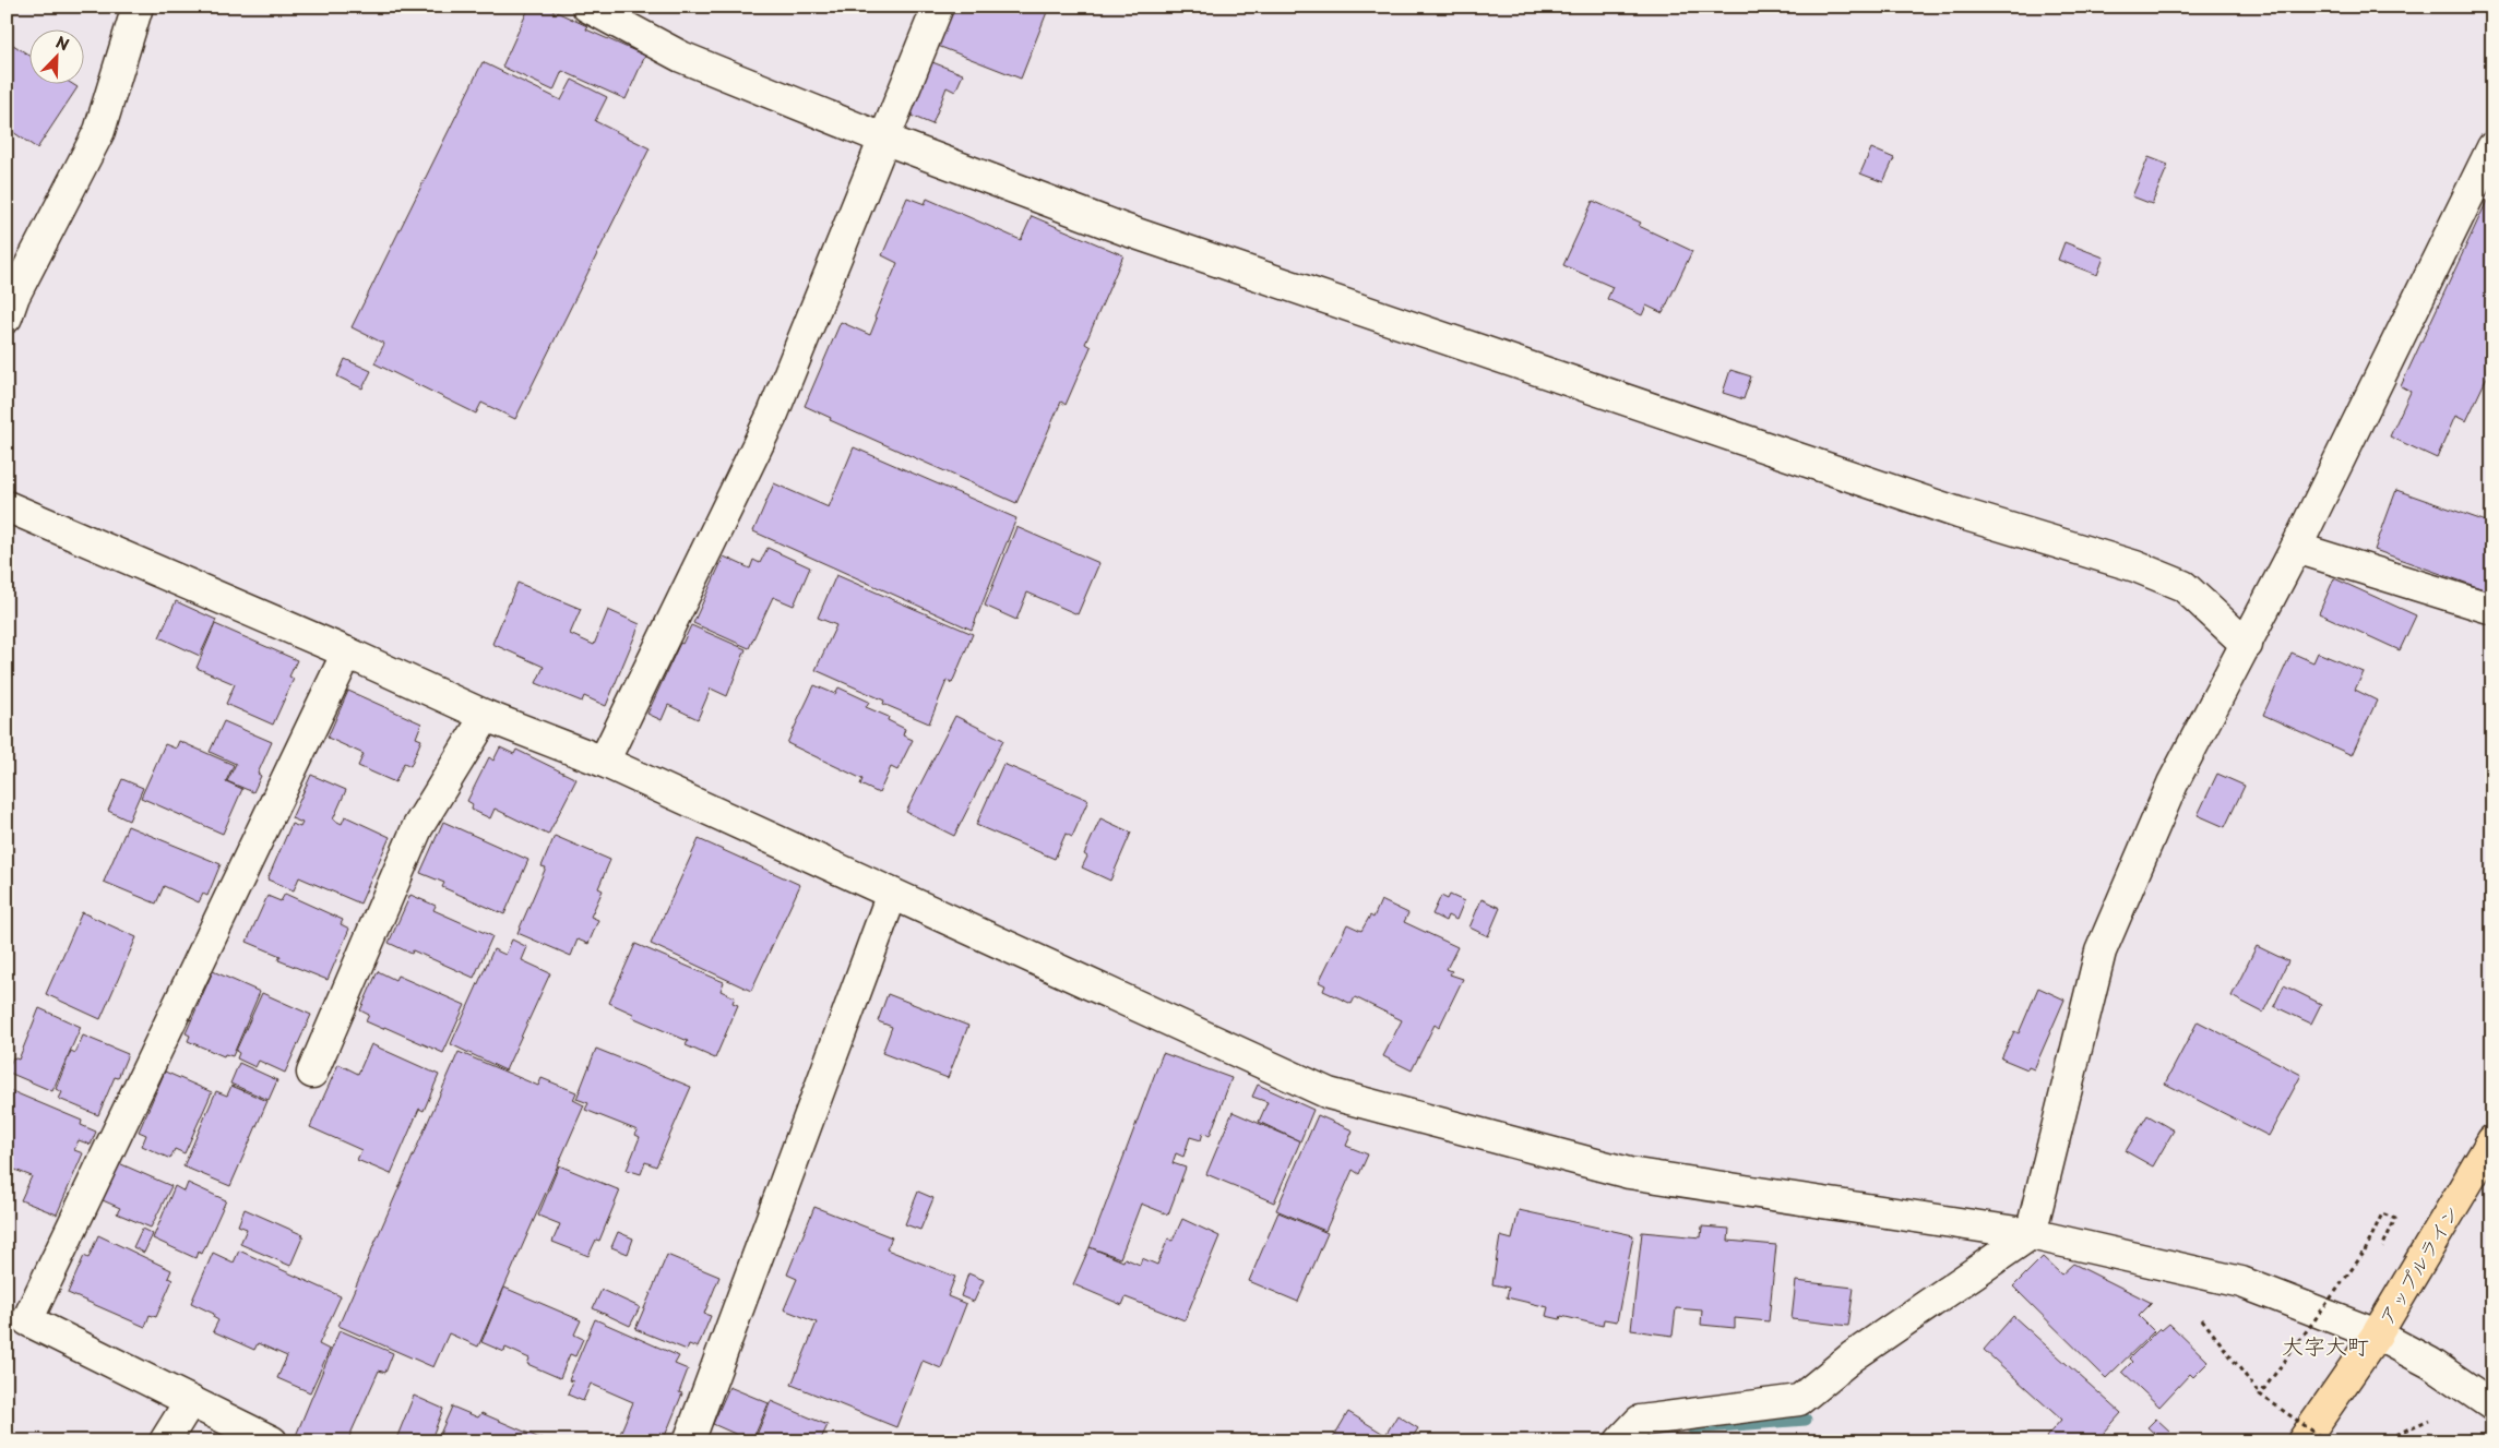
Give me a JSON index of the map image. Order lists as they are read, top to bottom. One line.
{"streets":{"highway":["アップルライン"]},"districts":["大字大町"],"north":"top right"}
